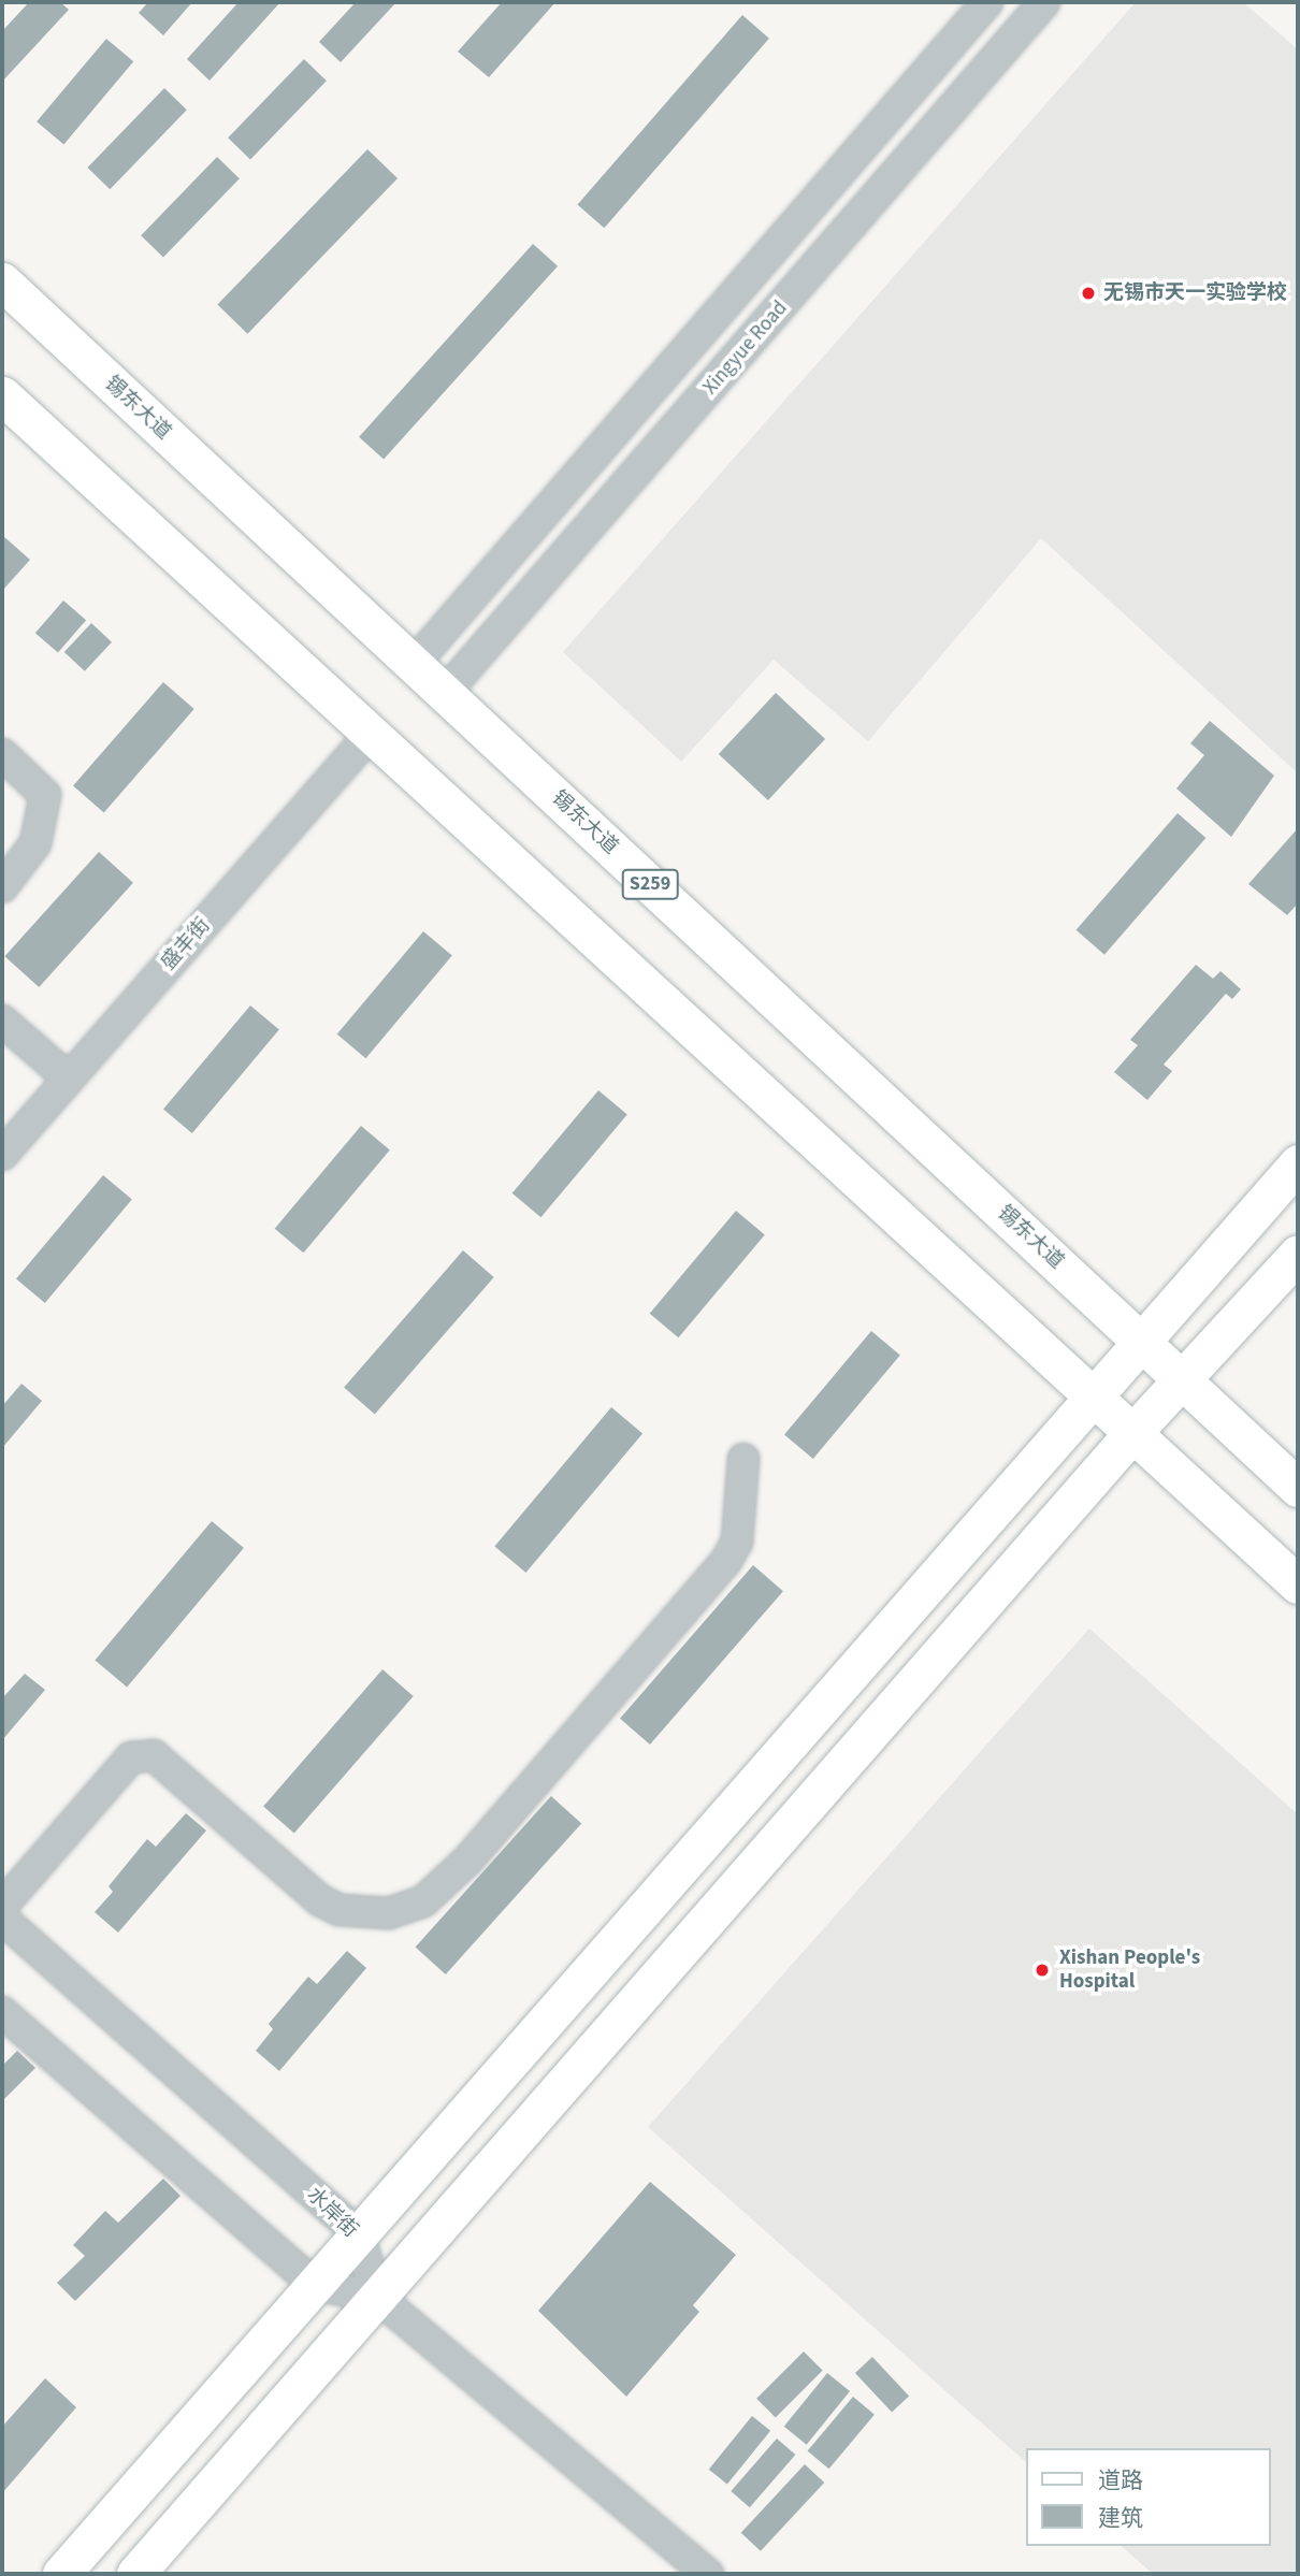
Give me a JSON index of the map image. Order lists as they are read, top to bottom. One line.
{"streets":{"main road":["锡东大道","S259"],"street":["Xingyue Road","盛丰街","水岸街"]},"crossings":[["Xingyue Road","锡东大道"]],"places":["无锡市天一实验学校","Xishan People's Hospital"],"legend":["道路","建筑"]}
